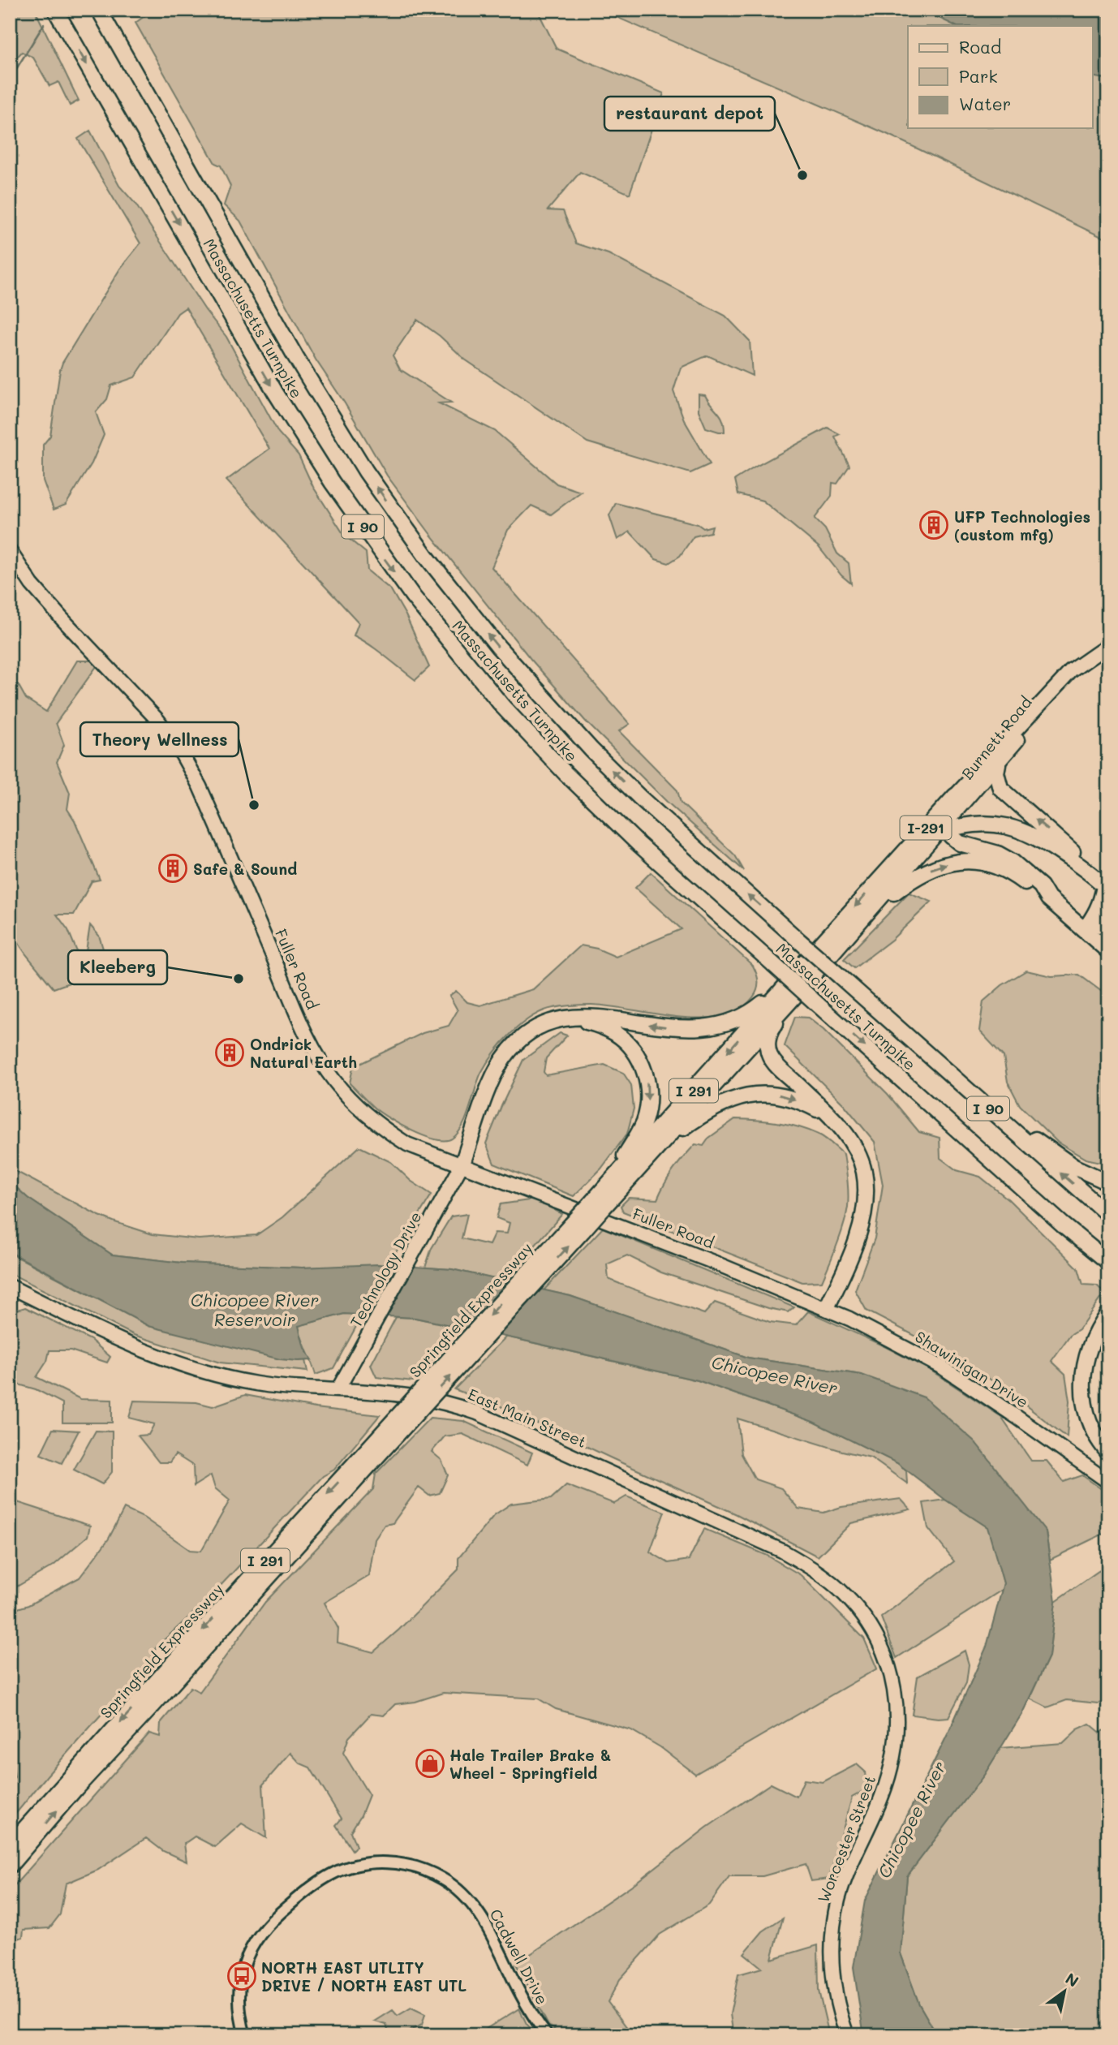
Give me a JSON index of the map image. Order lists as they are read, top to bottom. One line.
{"streets":{"highway":["Massachusetts Turnpike","I 90","I-291","I 291","Springfield Expressway"],"main road":["Burnett Road","Fuller Road","Technology Drive","Shawinigan Drive","East Main Street","Worcester Street"],"street":["Cadwell Drive"]},"crossings":[["Burnett Road","Springfield Expressway"],["Fuller Road","Technology Drive"],["Fuller Road","Shawinigan Drive"],["Technology Drive","East Main Street"],["East Main Street","Worcester Street"]],"water":["Chicopee River Reservoir","Chicopee River"],"places":{"other":["restaurant depot","Theory Wellness","Kleeberg"],"building":["UFP Technologies (custom mfg)","Safe & Sound","Ondrick Natural Earth"],"shop":["Hale Trailer Brake & Wheel - Springfield"],"bus stop":["NORTH EAST UTLITY DRIVE / NORTH EAST UTL"]},"legend":["Road","Park","Water"],"north":"top right"}
